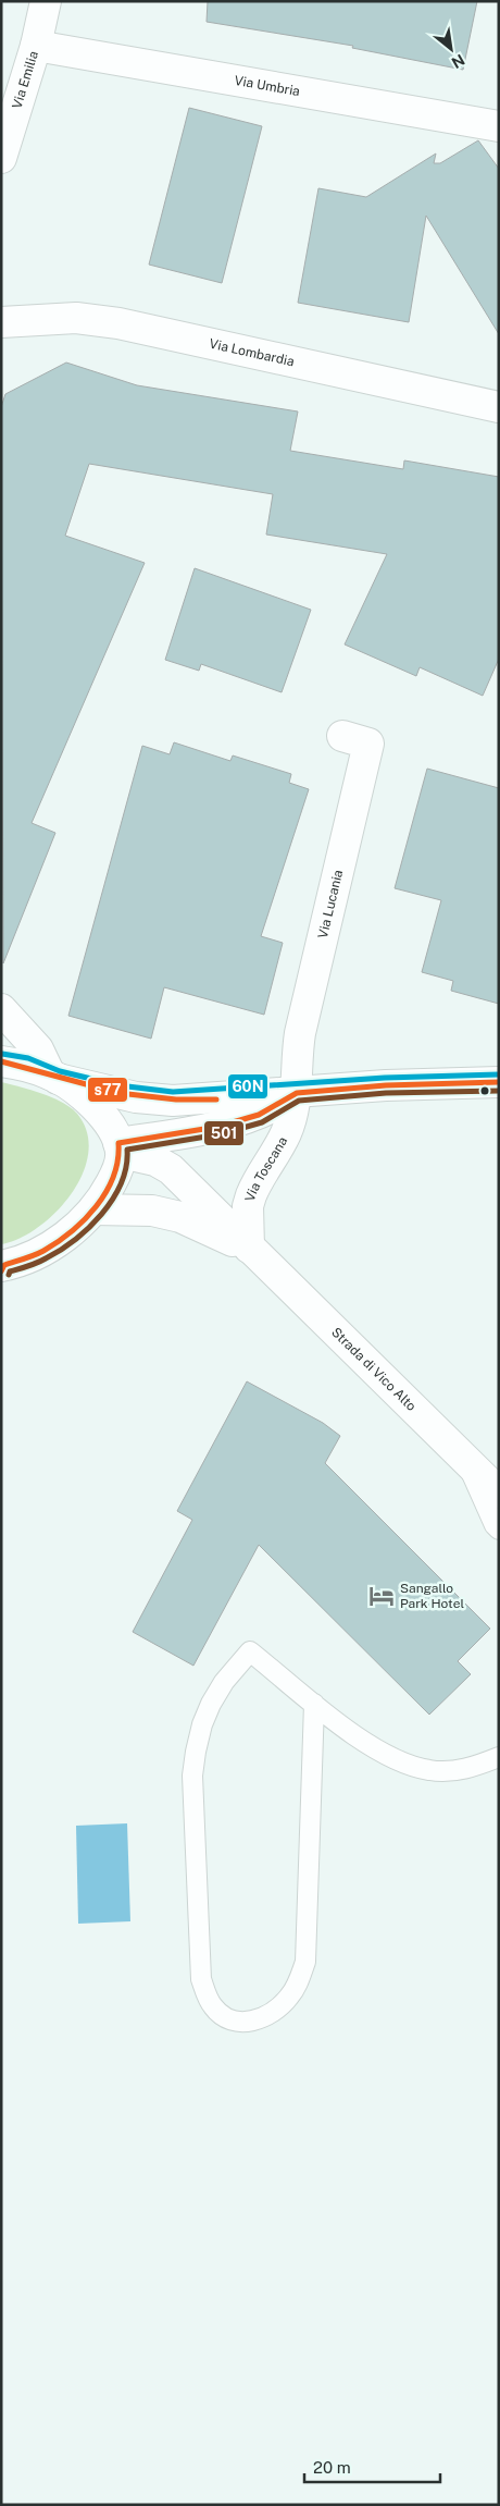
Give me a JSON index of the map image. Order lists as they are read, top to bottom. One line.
{"streets":{"street":["Via Emilia","Via Umbria","Via Lombardia","Via Lucania","Via Toscana","Strada di Vico Alto"]},"crossings":[["Via Emilia","Via Umbria"],["Via Lucania","Via Toscana"],["Via Toscana","Strada di Vico Alto"]],"places":{"hotel":["Sangallo Park Hotel"]},"lines":["transit line 60N","transit line s77","transit line 501"],"scale_bar":"20 m","north":"bottom right"}
